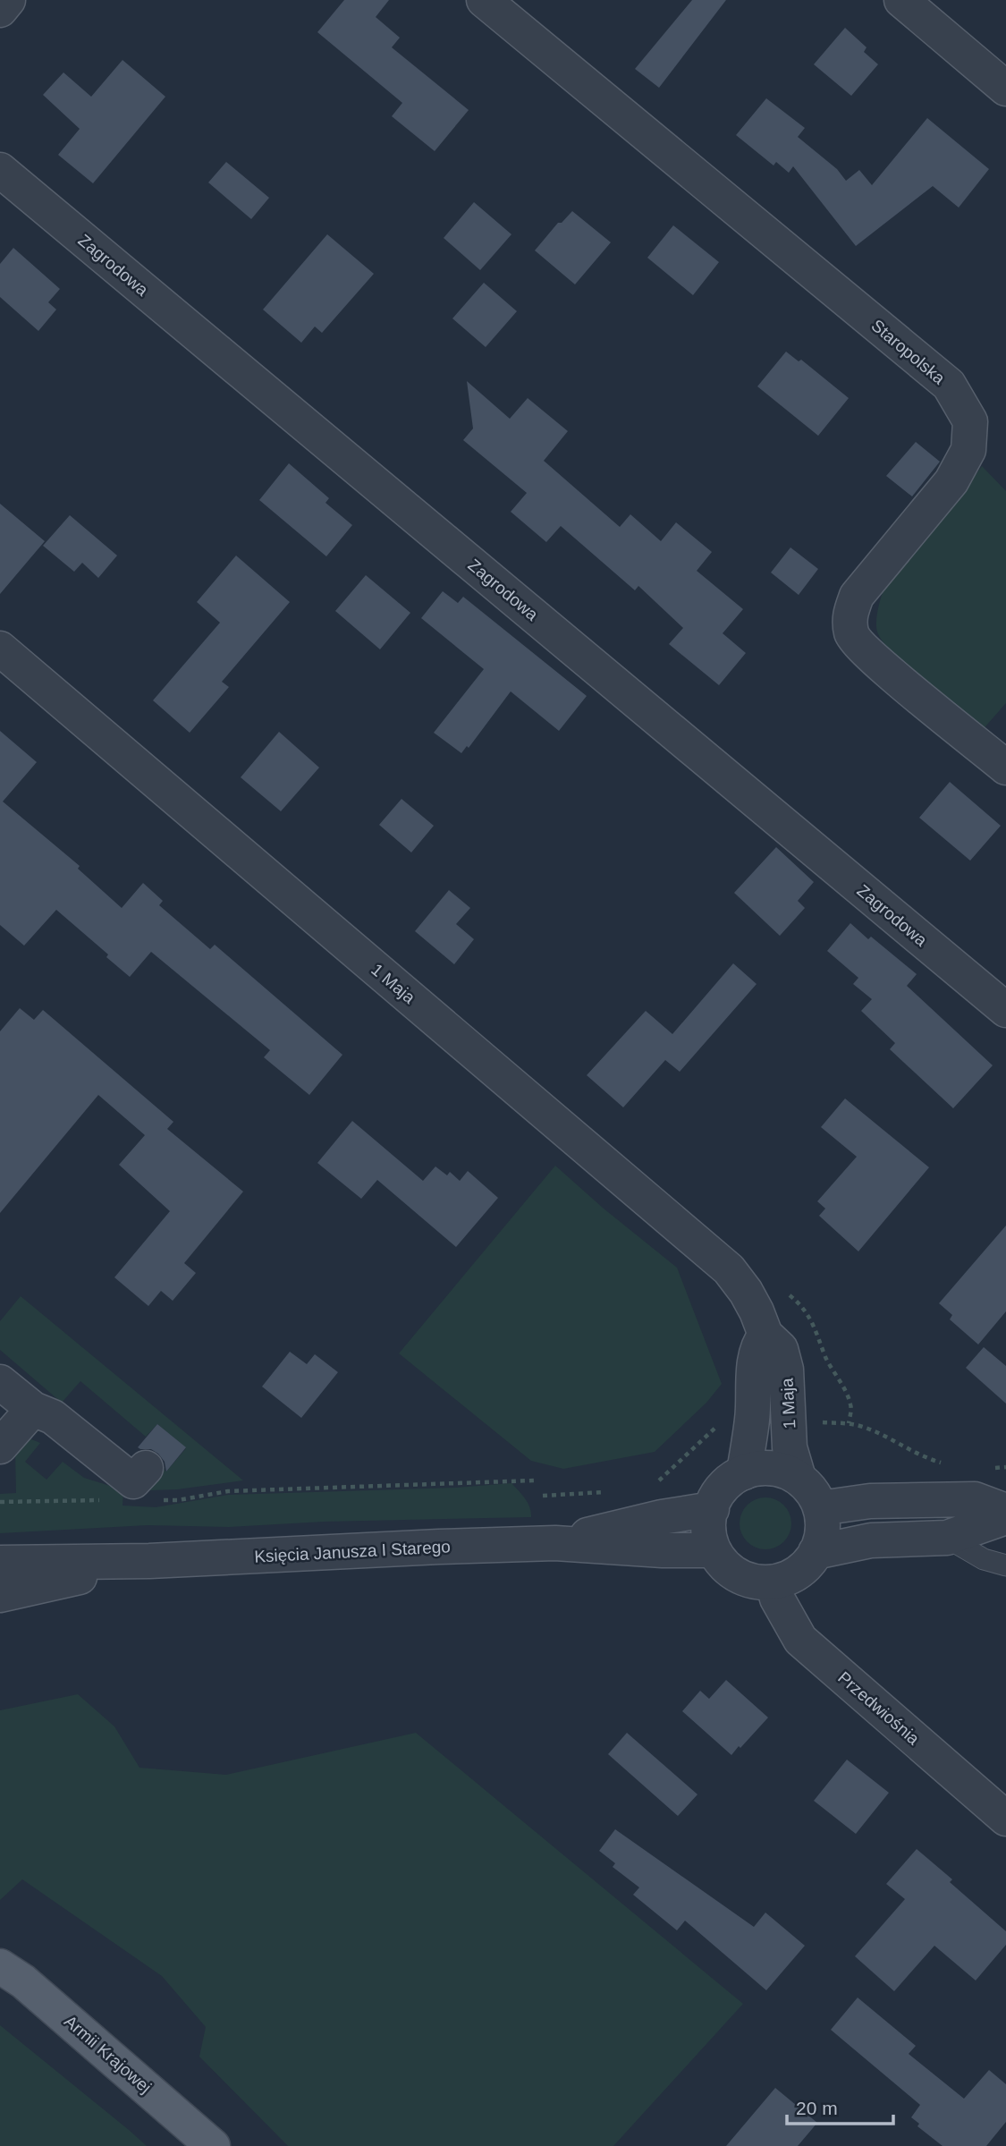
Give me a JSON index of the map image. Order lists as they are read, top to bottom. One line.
{"streets":{"main road":["Armii Krajowej"],"street":["Zagrodowa","Staropolska","1 Maja","Księcia Janusza I Starego","Przedwiośnia"]},"crossings":[["1 Maja","Księcia Janusza I Starego"],["1 Maja","Przedwiośnia"],["Księcia Janusza I Starego","Przedwiośnia"]],"scale_bar":"20 m"}
